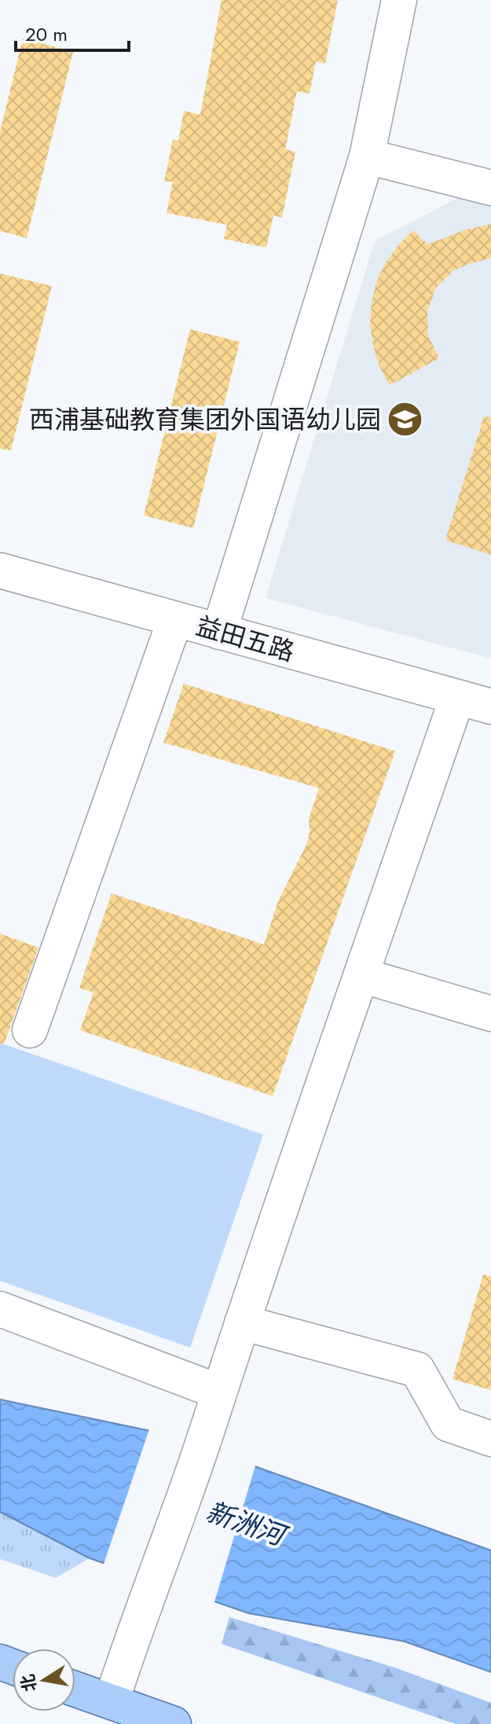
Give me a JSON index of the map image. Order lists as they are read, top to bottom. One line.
{"streets":{"street":["益田五路"]},"water":["新洲河"],"places":{"school or university":["西浦基础教育集团外国语幼儿园"]},"scale_bar":"20 m","north":"left"}
